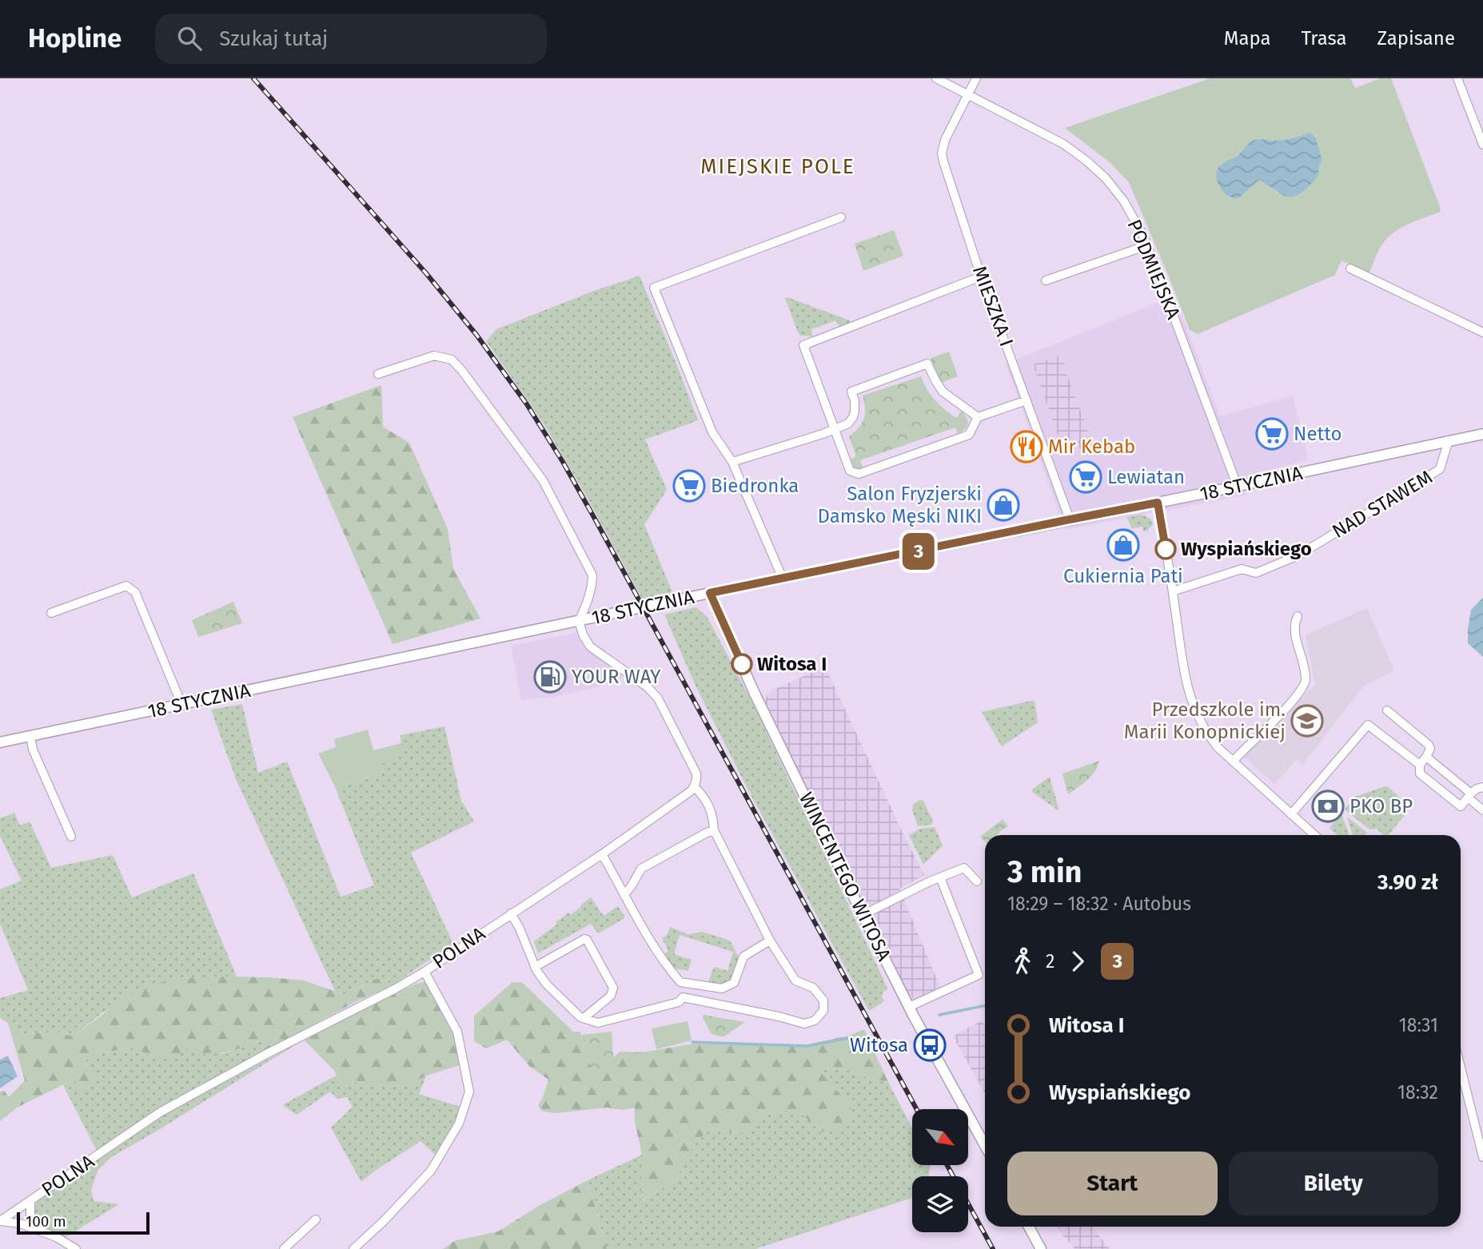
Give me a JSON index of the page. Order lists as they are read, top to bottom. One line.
{"streets":{"street":["PODMIEJSKA","MIESZKA I","18 STYCZNIA","NAD STAWEM","WINCENTEGO WITOSA","POLNA"]},"crossings":[["PODMIEJSKA","MIESZKA I"],["PODMIEJSKA","18 STYCZNIA"],["MIESZKA I","18 STYCZNIA"],["18 STYCZNIA","NAD STAWEM"],["18 STYCZNIA","WINCENTEGO WITOSA"]],"districts":["MIEJSKIE POLE"],"places":{"supermarket":["Netto","Lewiatan","Biedronka"],"restaurant":["Mir Kebab"],"shop":["Salon Fryzjerski Damsko Męski NIKI","Cukiernia Pati"],"other":["Wyspiańskiego","Witosa I"],"fuel station":["YOUR WAY"],"school or university":["Przedszkole im. Marii Konopnickiej"],"bank":["PKO BP"],"bus stop":["Witosa"]},"lines":["bus line 3"],"scale_bar":"100 m","north":"bottom right","page":{"header":"Hopline","search":"Szukaj tutaj","nav":["Mapa","Trasa","Zapisane"],"on_map":"3","heading":["3 min","18:29 – 18:32 · Autobus","3.90 zł"],"legs":["2","3"],"list":[{"name":"Witosa I","value":"18:31"},{"name":"Wyspiańskiego","value":"18:32"}],"buttons":["Start","Bilety"],"scale":"100 m"}}
